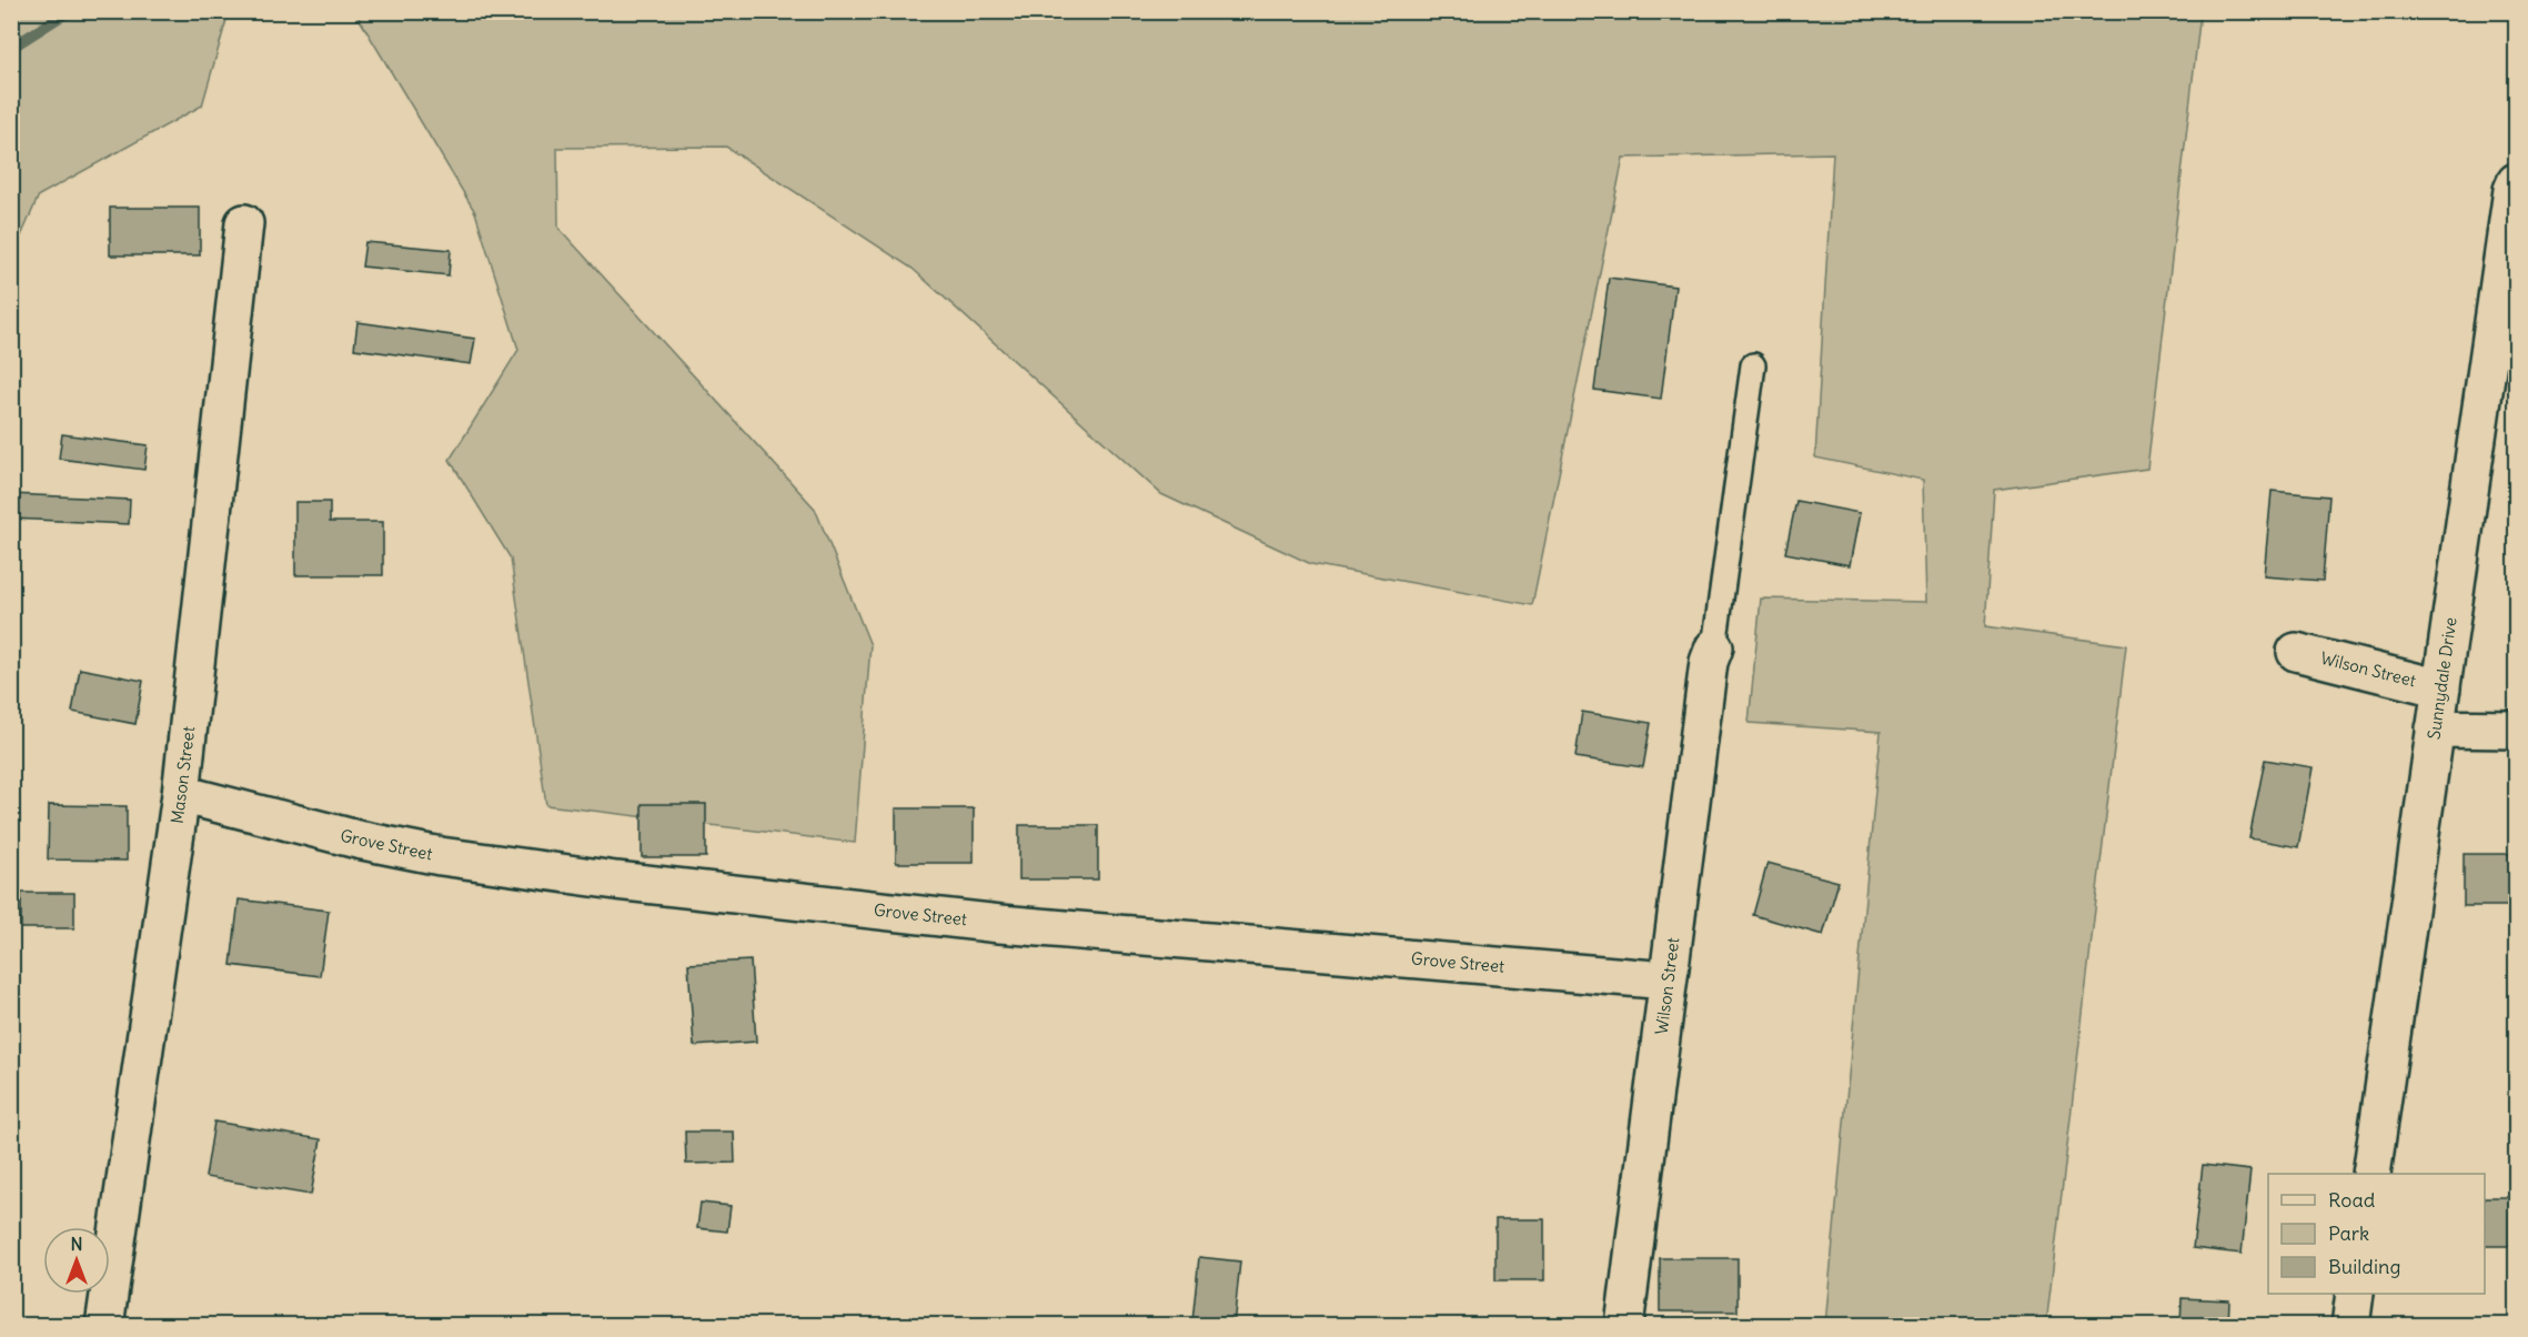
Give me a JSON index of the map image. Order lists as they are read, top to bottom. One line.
{"streets":{"street":["Wilson Street","Sunnydale Drive","Mason Street","Grove Street"]},"crossings":[["Wilson Street","Sunnydale Drive"],["Wilson Street","Grove Street"],["Mason Street","Grove Street"]],"legend":["Road","Park","Building"],"north":"top"}
